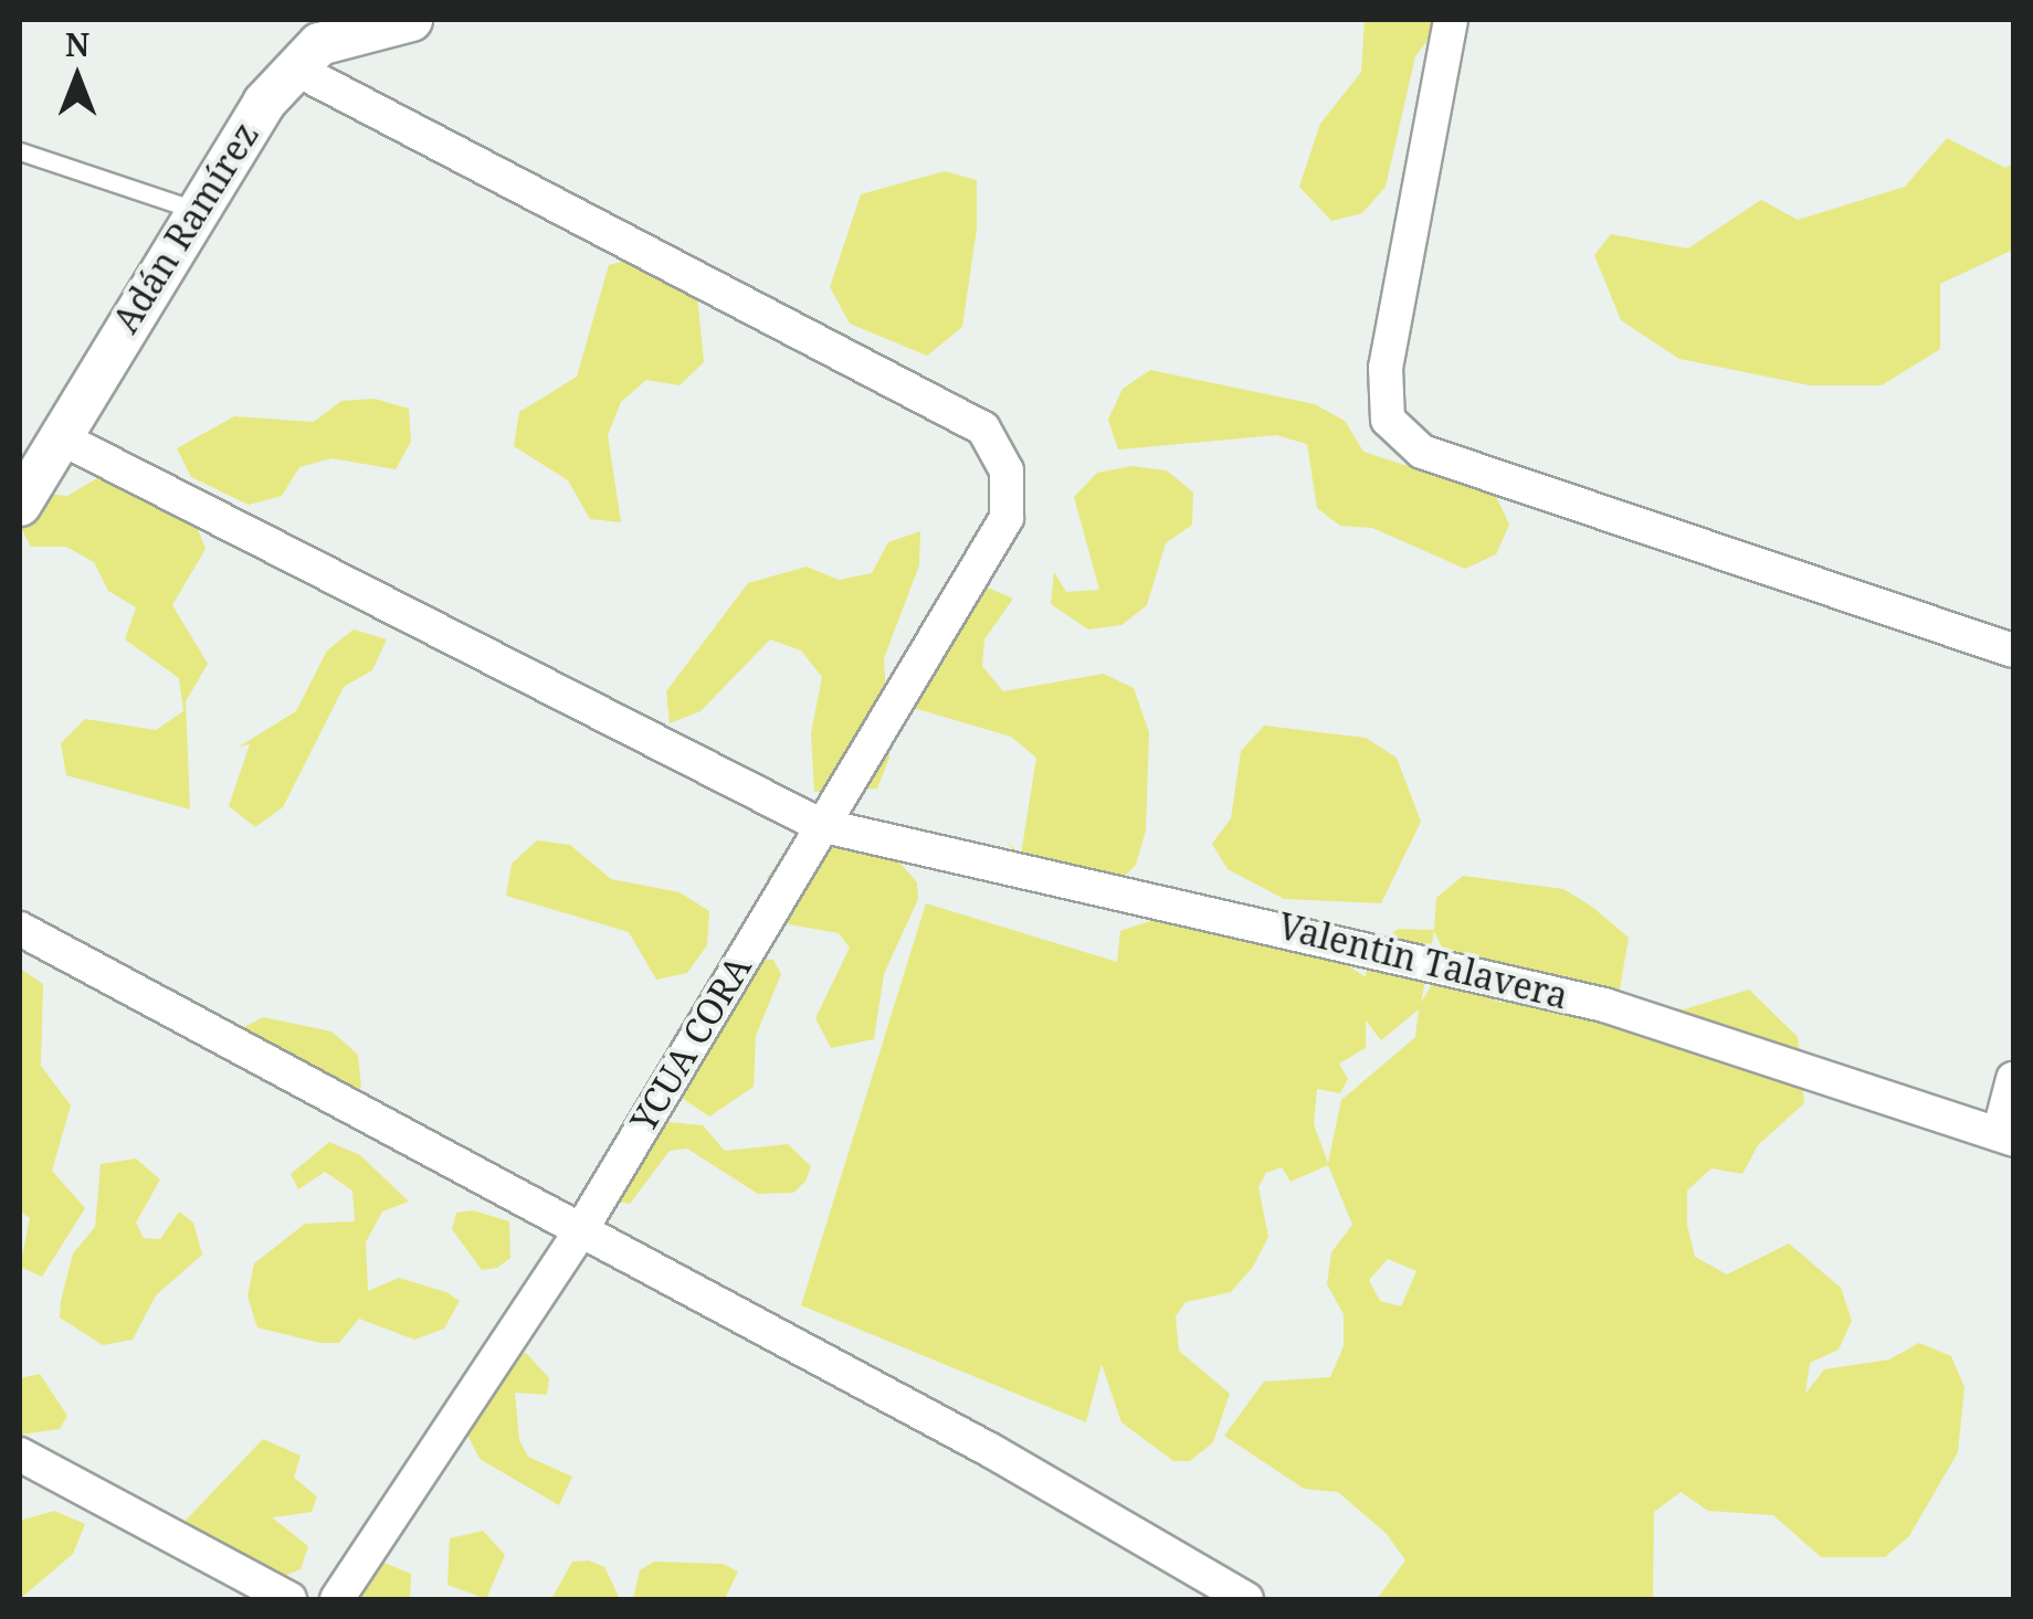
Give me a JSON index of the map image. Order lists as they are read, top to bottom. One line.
{"streets":{"street":["Adán Ramírez","Valentin Talavera","YCUA CORA"]},"crossings":[["Adán Ramírez","Valentin Talavera"],["Adán Ramírez","YCUA CORA"],["Valentin Talavera","YCUA CORA"]],"north":"top"}
